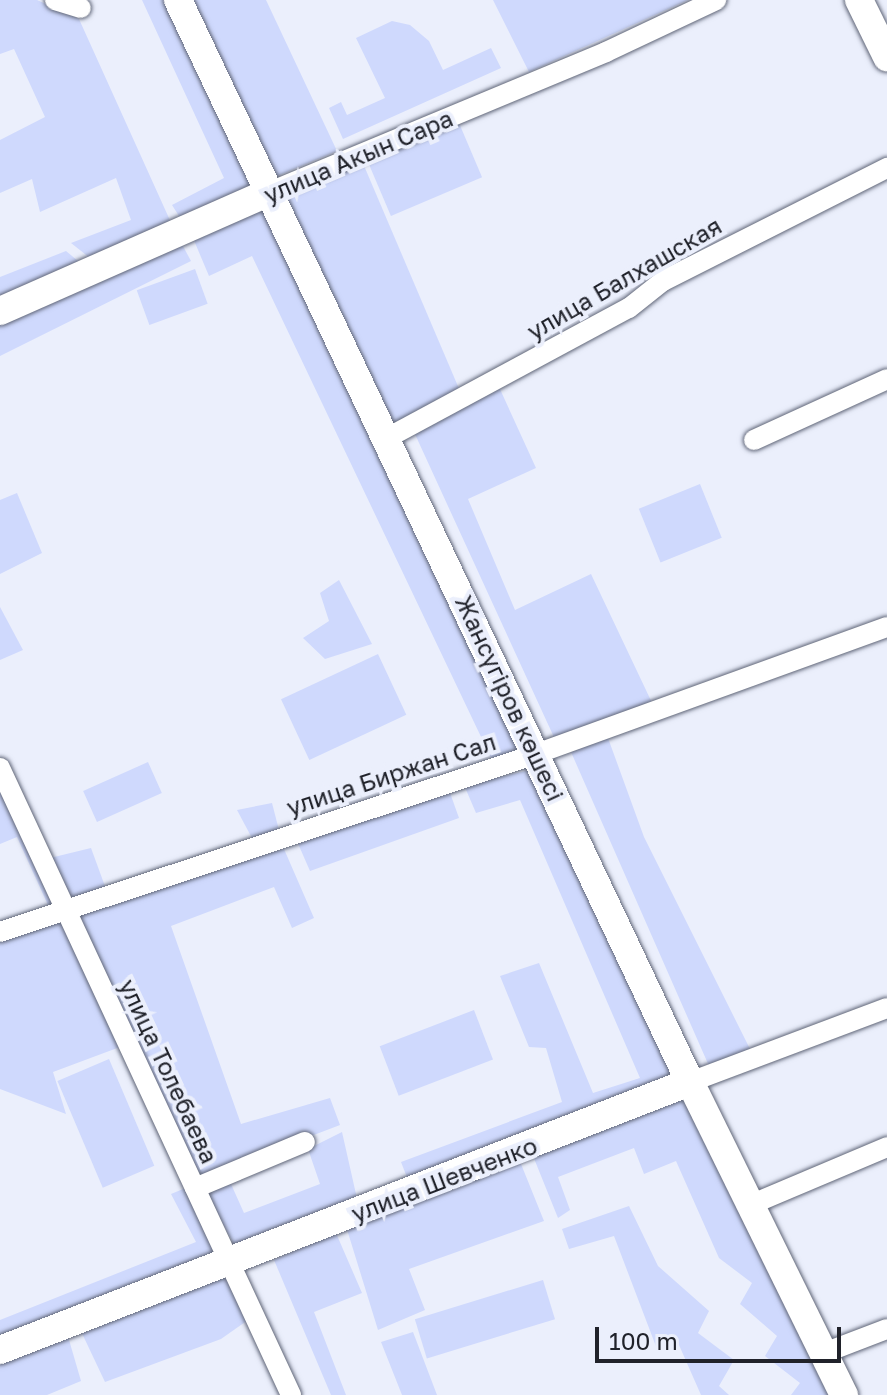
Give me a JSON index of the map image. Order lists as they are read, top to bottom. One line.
{"streets":{"main road":["улица Акын Сара","Жансүгіров көшесі","улица Шевченко"],"street":["улица Балхашская","улица Биржан Сал","улица Толебаева"]},"crossings":[["улица Акын Сара","Жансүгіров көшесі"],["улица Балхашская","Жансүгіров көшесі"],["Жансүгіров көшесі","улица Биржан Сал"],["Жансүгіров көшесі","улица Шевченко"],["улица Биржан Сал","улица Толебаева"],["улица Толебаева","улица Шевченко"]],"scale_bar":"100 m"}
